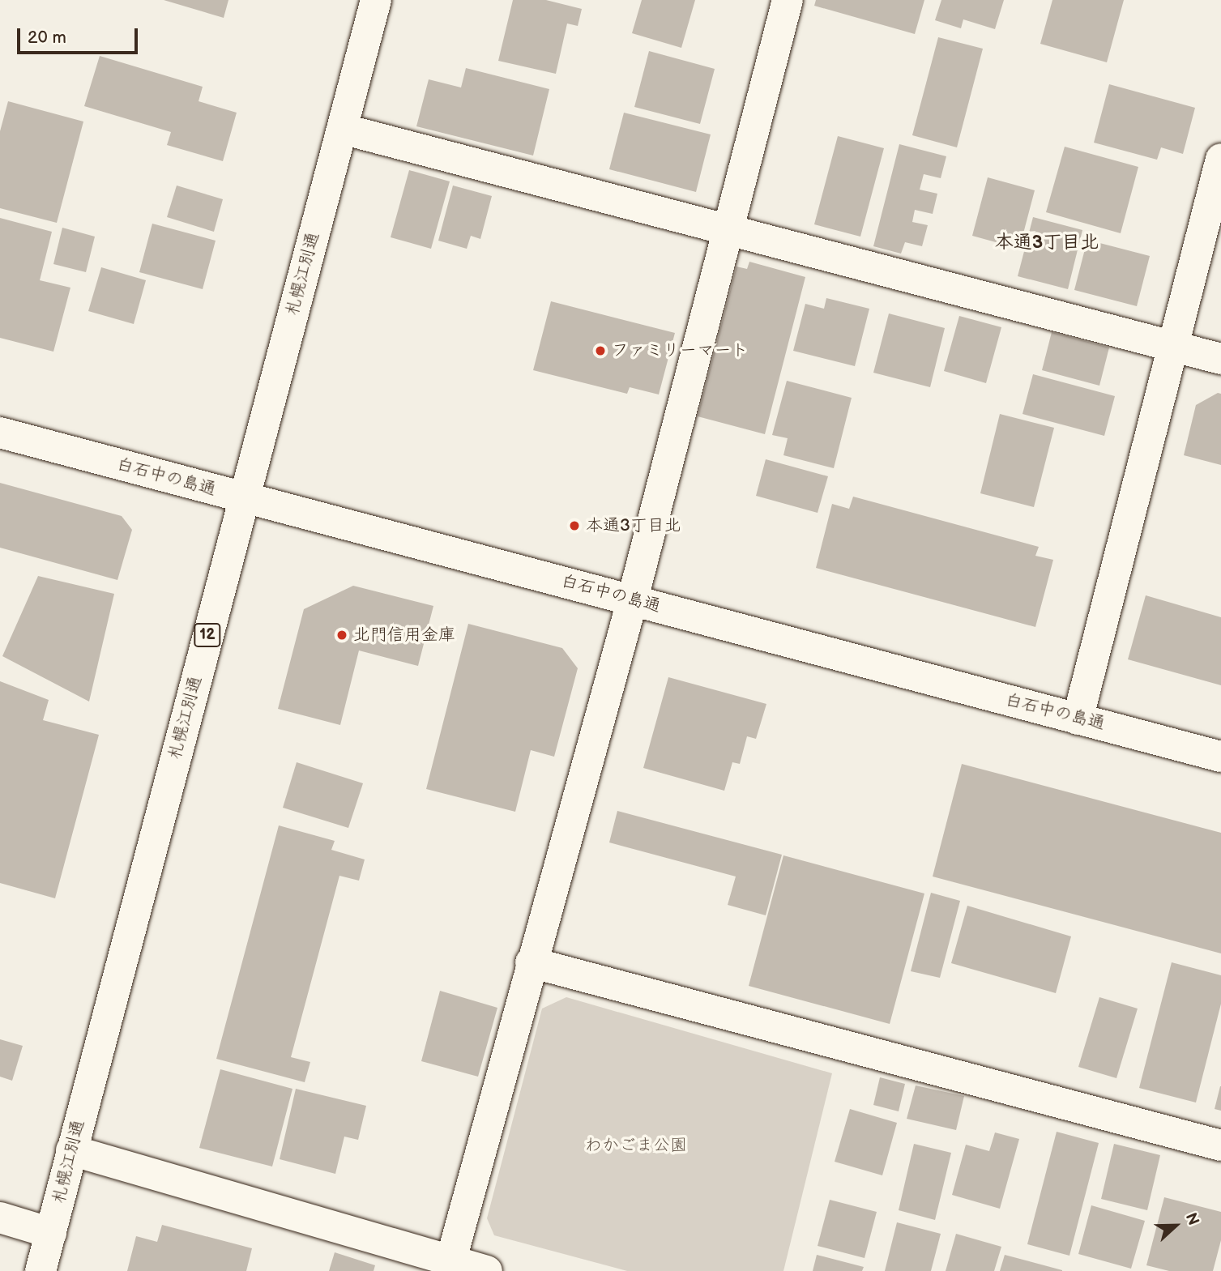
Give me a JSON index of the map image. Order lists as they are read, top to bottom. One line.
{"streets":{"main road":["札幌江別通","白石中の島通","12"]},"crossings":[["札幌江別通","白石中の島通"]],"districts":["本通3丁目北"],"parks":["わかごま公園"],"places":["ファミリーマート","本通3丁目北","北門信用金庫"],"scale_bar":"20 m","north":"right"}
